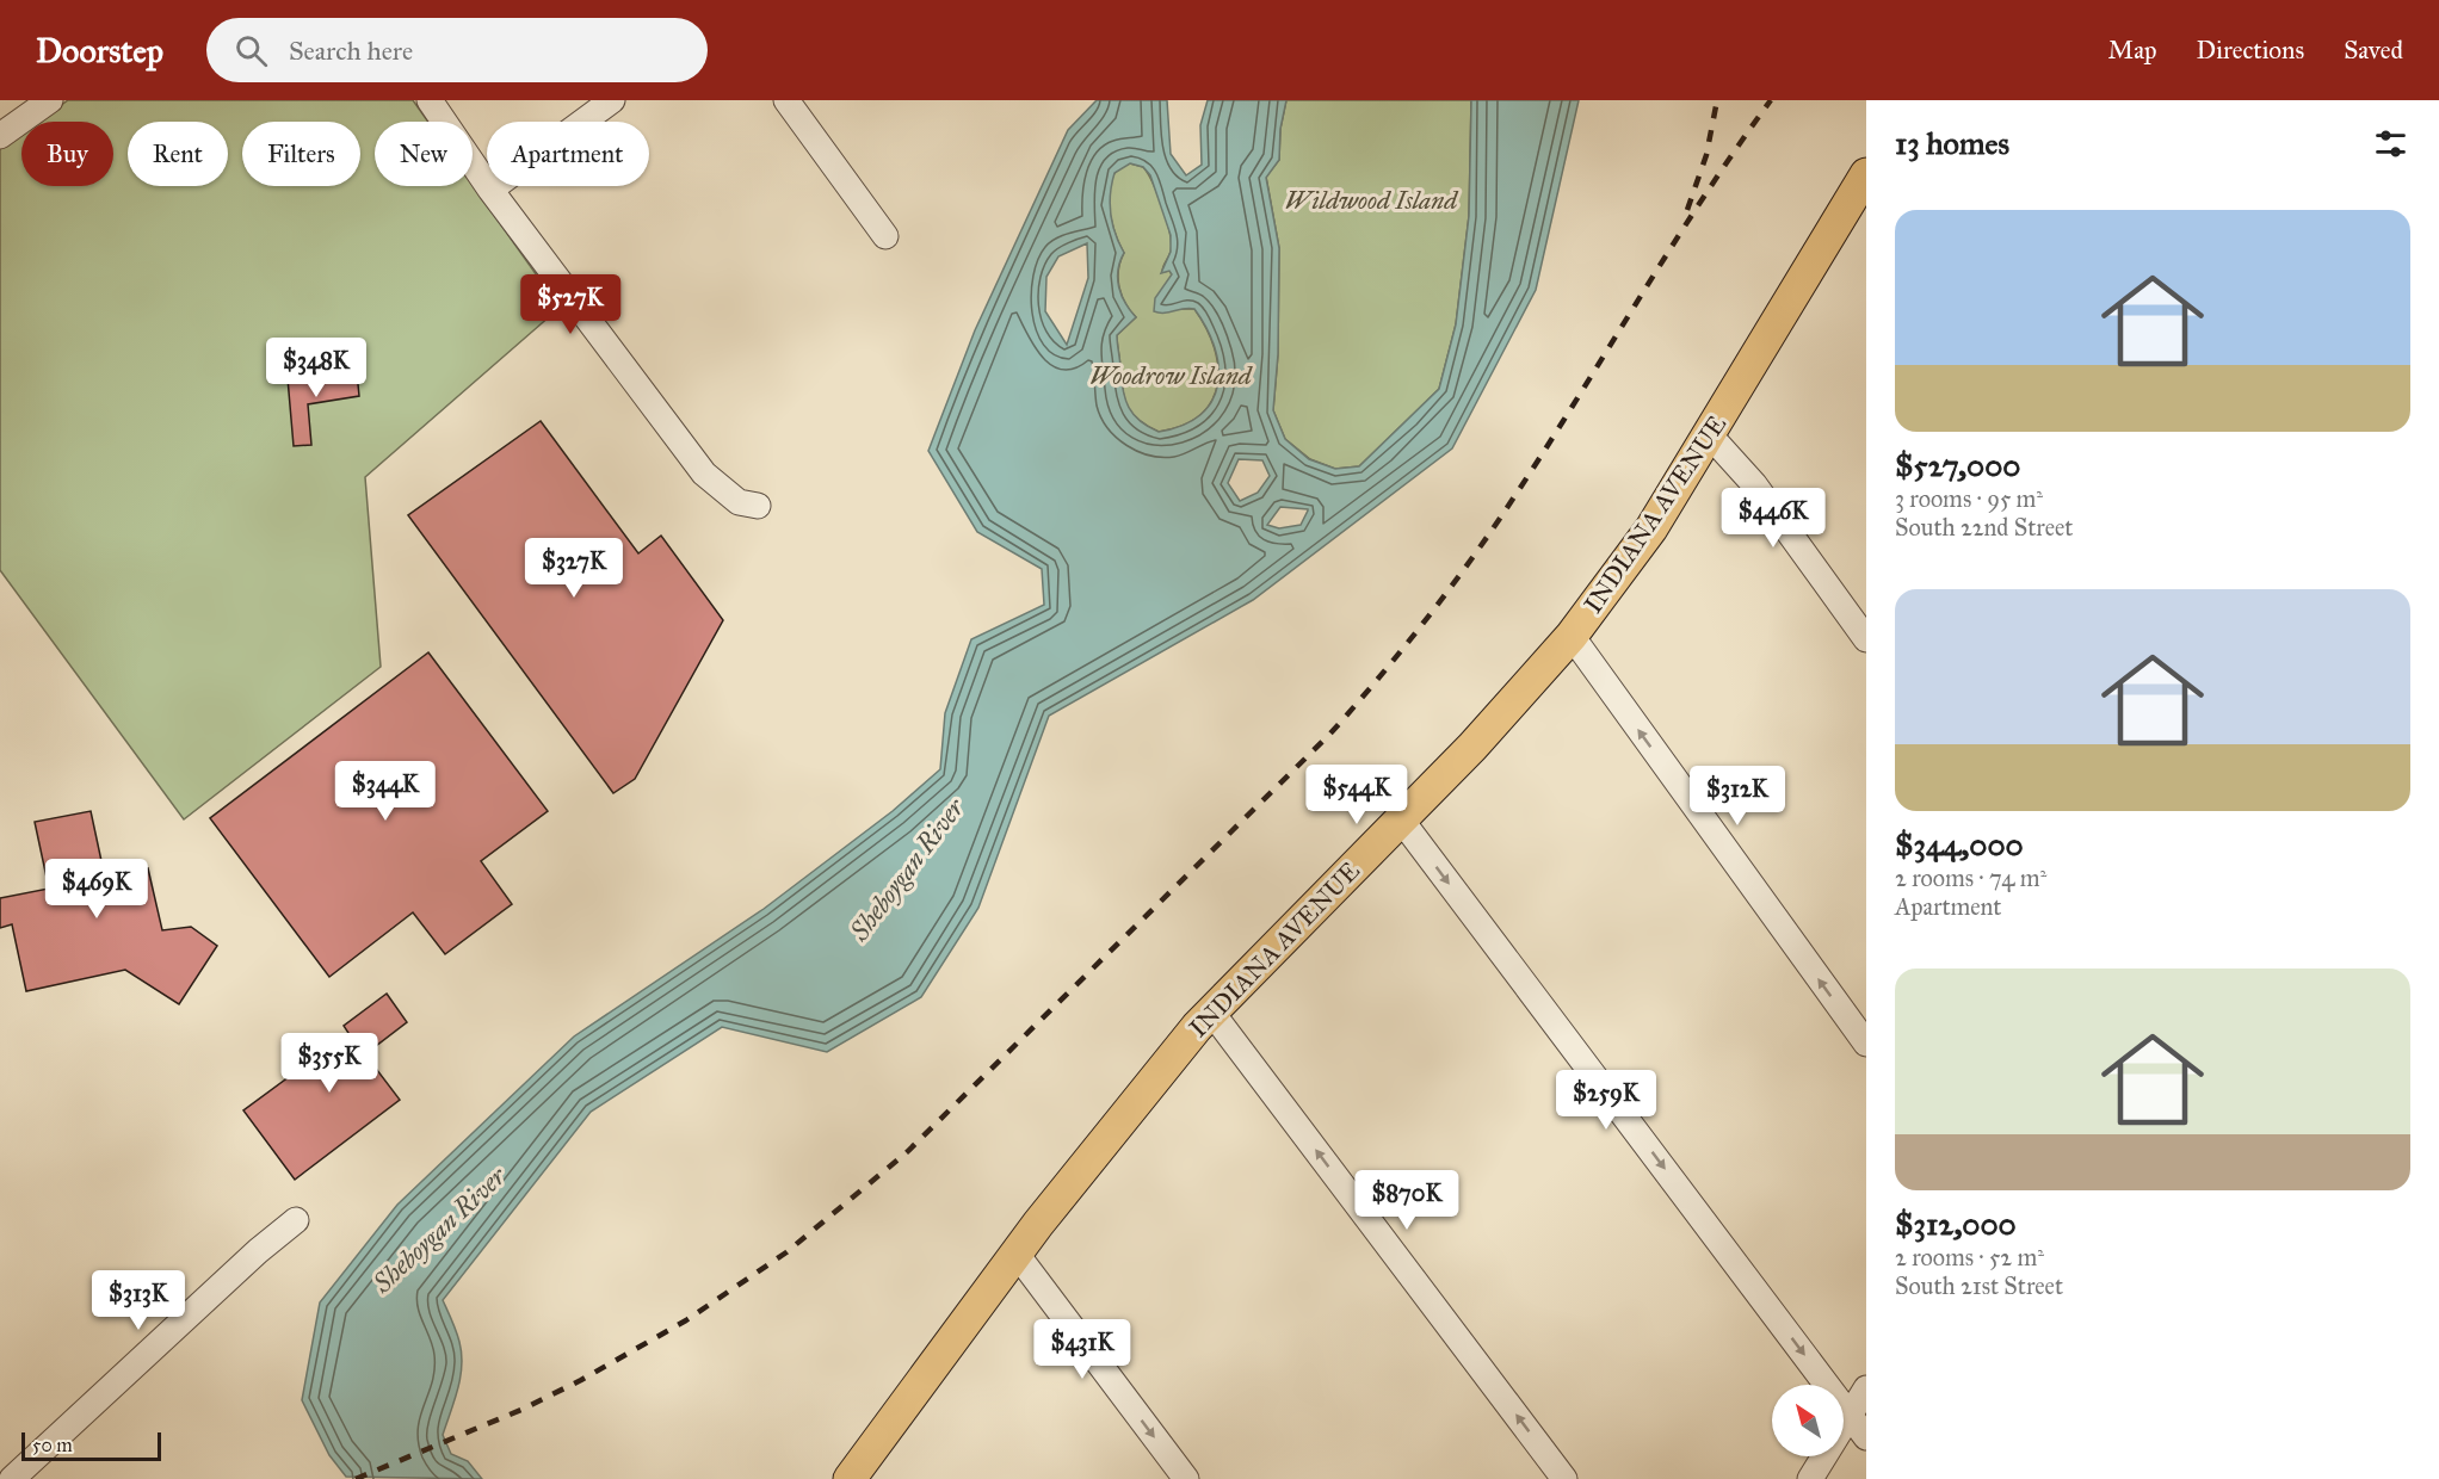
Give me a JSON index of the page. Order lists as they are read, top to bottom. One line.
{"streets":{"main road":["INDIANA AVENUE"]},"water":["Sheboygan River"],"parks":["Wildwood Island","Woodrow Island"],"scale_bar":"50 m","north":"top left","page":{"header":"Doorstep","search":"Search here","nav":["Map","Directions","Saved"],"heading":"13 homes","chip":["Buy","Rent","Filters","New","Apartment"],"list":[{"name":"$527,000","note":"3 rooms · 95 m² · South 22nd Street"},{"name":"$344,000","note":"2 rooms · 74 m² · Apartment"},{"name":"$312,000","note":"2 rooms · 52 m² · South 21st Street"}],"price":["$527K","$348K","$446K","$327K","$344K","$544K","$312K","$469K","$355K","$259K","$870K","$313K","$431K"],"scale":"50 m"}}
